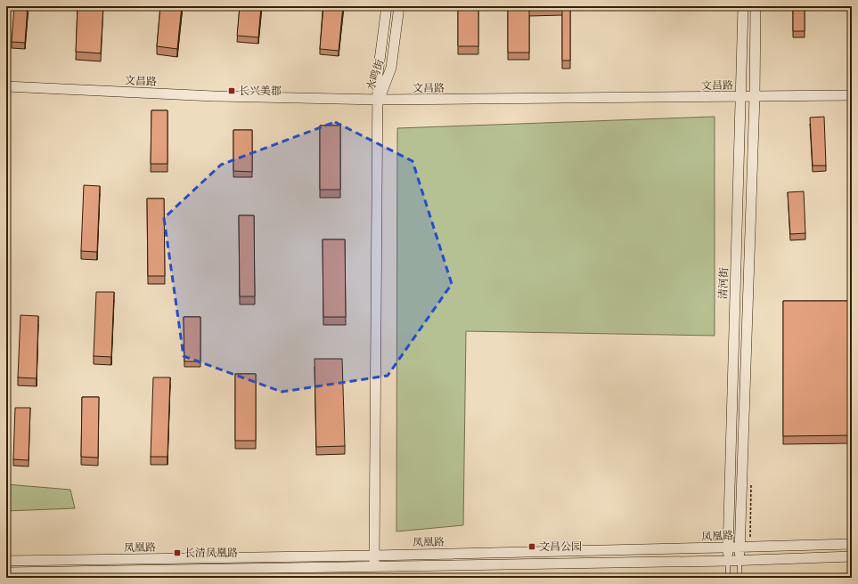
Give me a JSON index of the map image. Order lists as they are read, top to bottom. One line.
{"streets":{"main road":["水鸣街","文昌路","清河街","凤凰路"]},"crossings":[["水鸣街","文昌路"],["文昌路","清河街"],["清河街","凤凰路"]],"places":{"transit":["长兴美郡","文昌公园","长清凤凰路"]}}
